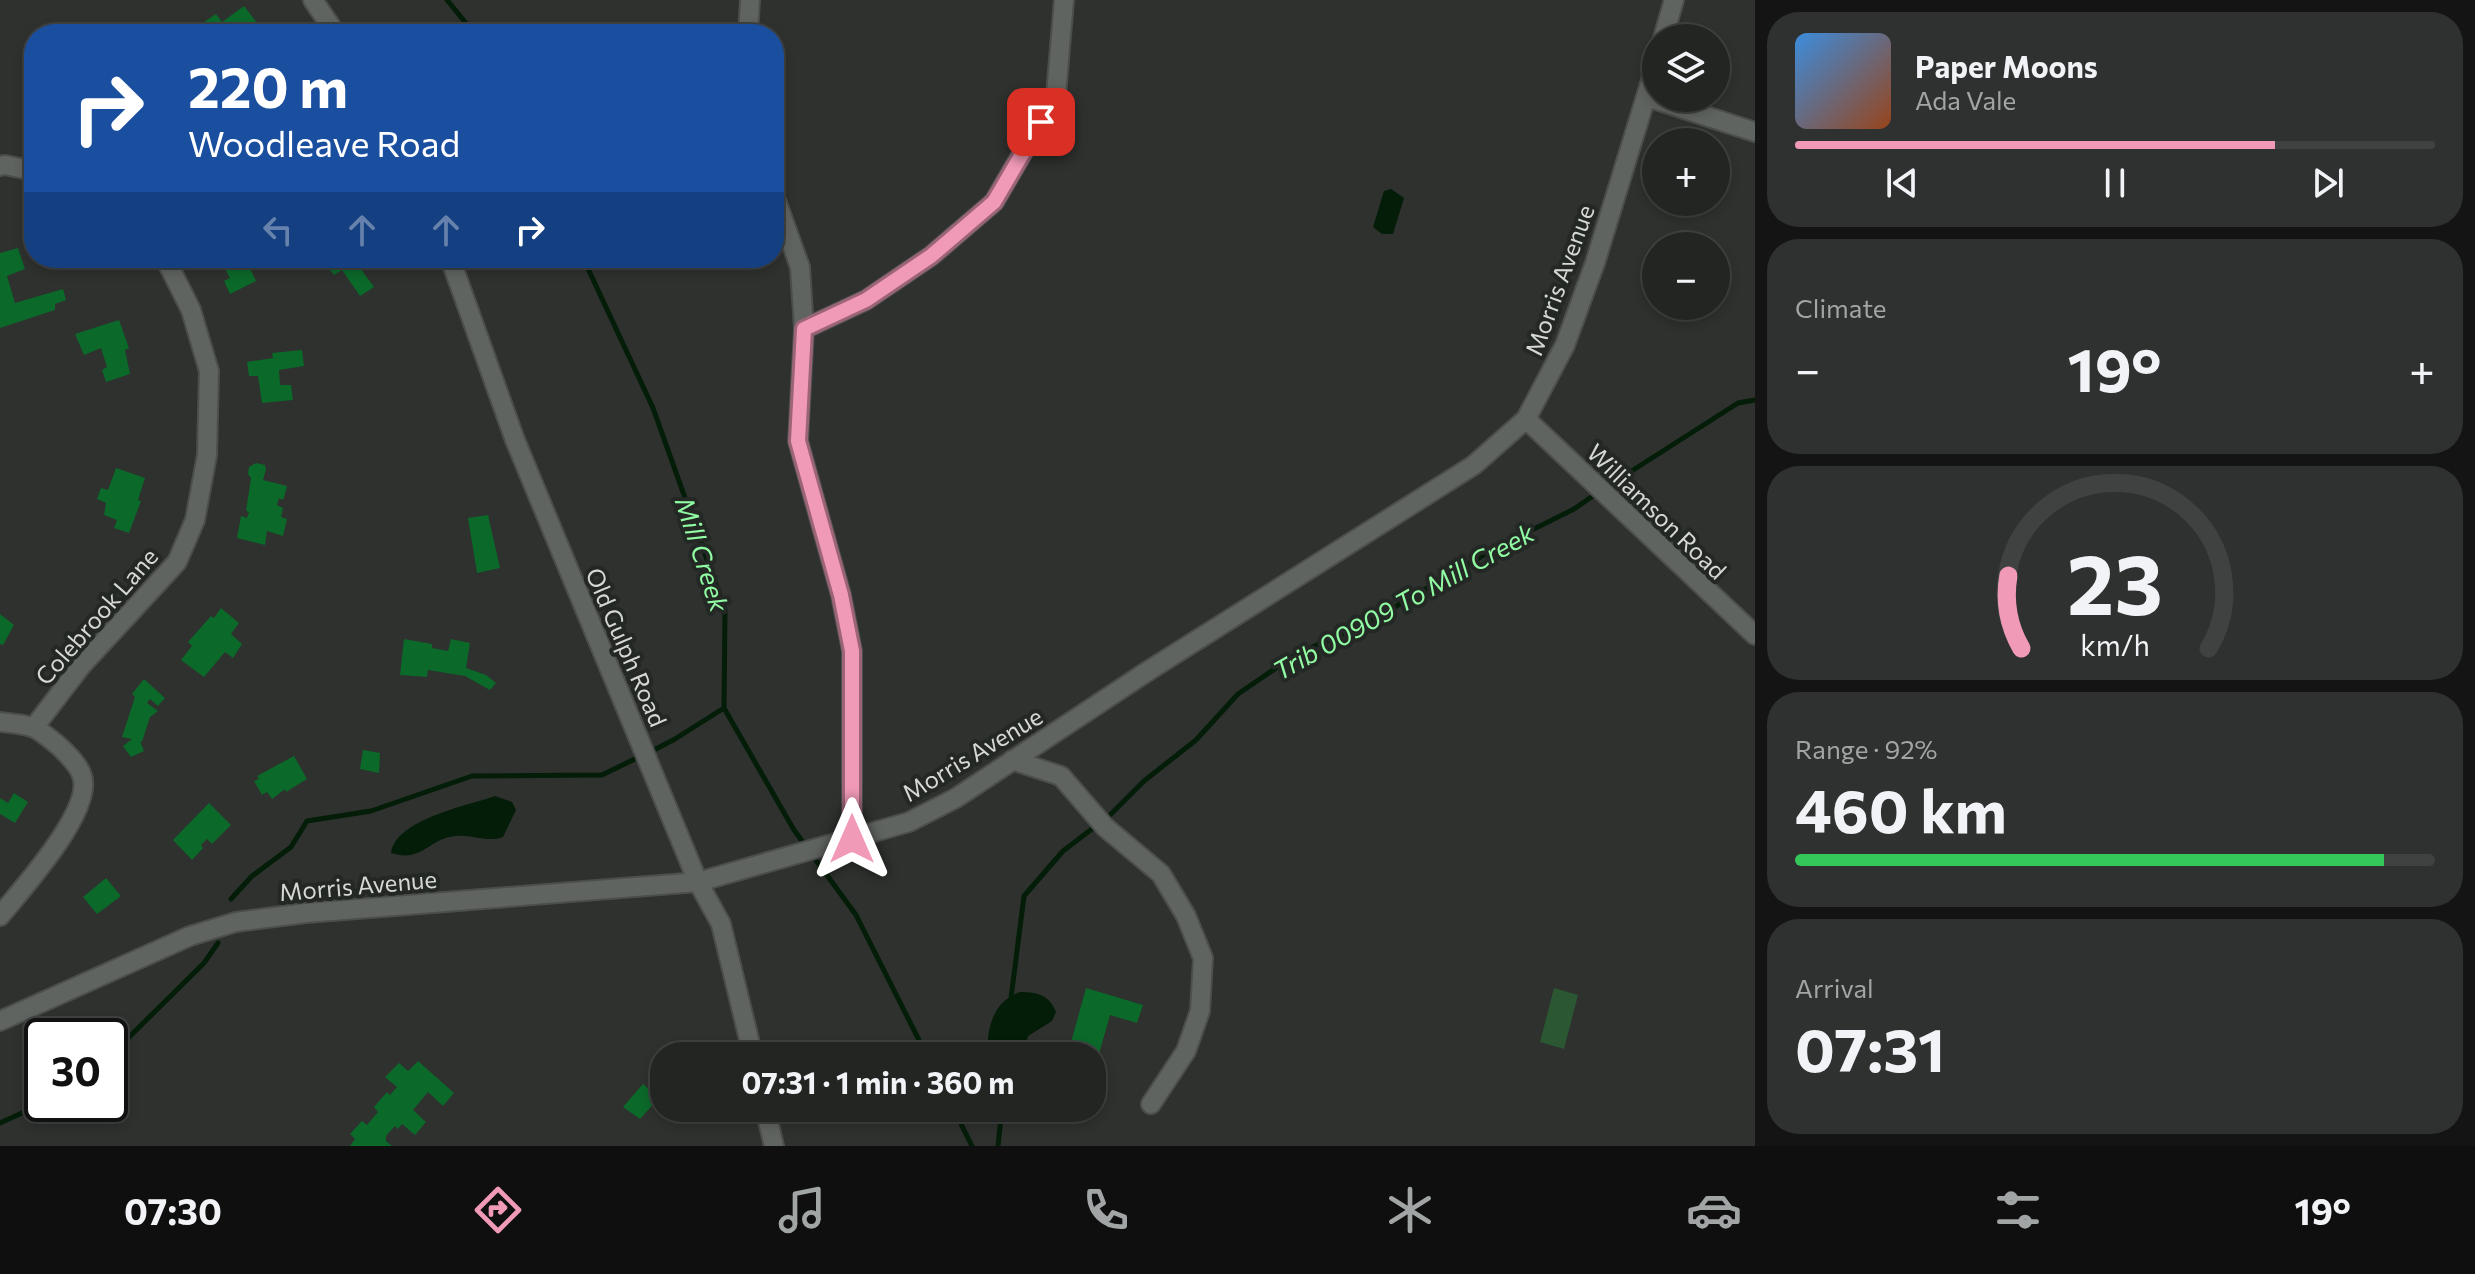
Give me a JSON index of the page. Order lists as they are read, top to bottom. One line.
{"streets":{"street":["Morris Avenue","Williamson Road","Colebrook Lane","Old Gulph Road"]},"crossings":[["Morris Avenue","Williamson Road"],["Morris Avenue","Old Gulph Road"]],"water":["Mill Creek","Trib 00909 To Mill Creek"],"page":{"map_buttons":["+","−"],"turn":["220 m","Woodleave Road"],"song":["Paper Moons","Ada Vale"],"tile":["Climate",["Range · 92%","460 km"],["Arrival","07:31"]],"heat":["−","19°","+"],"limit":"30","trip":"07:31 · 1 min · 360 m","tabs":["07:30","19°"],"gauge":["23","km/h"]}}
